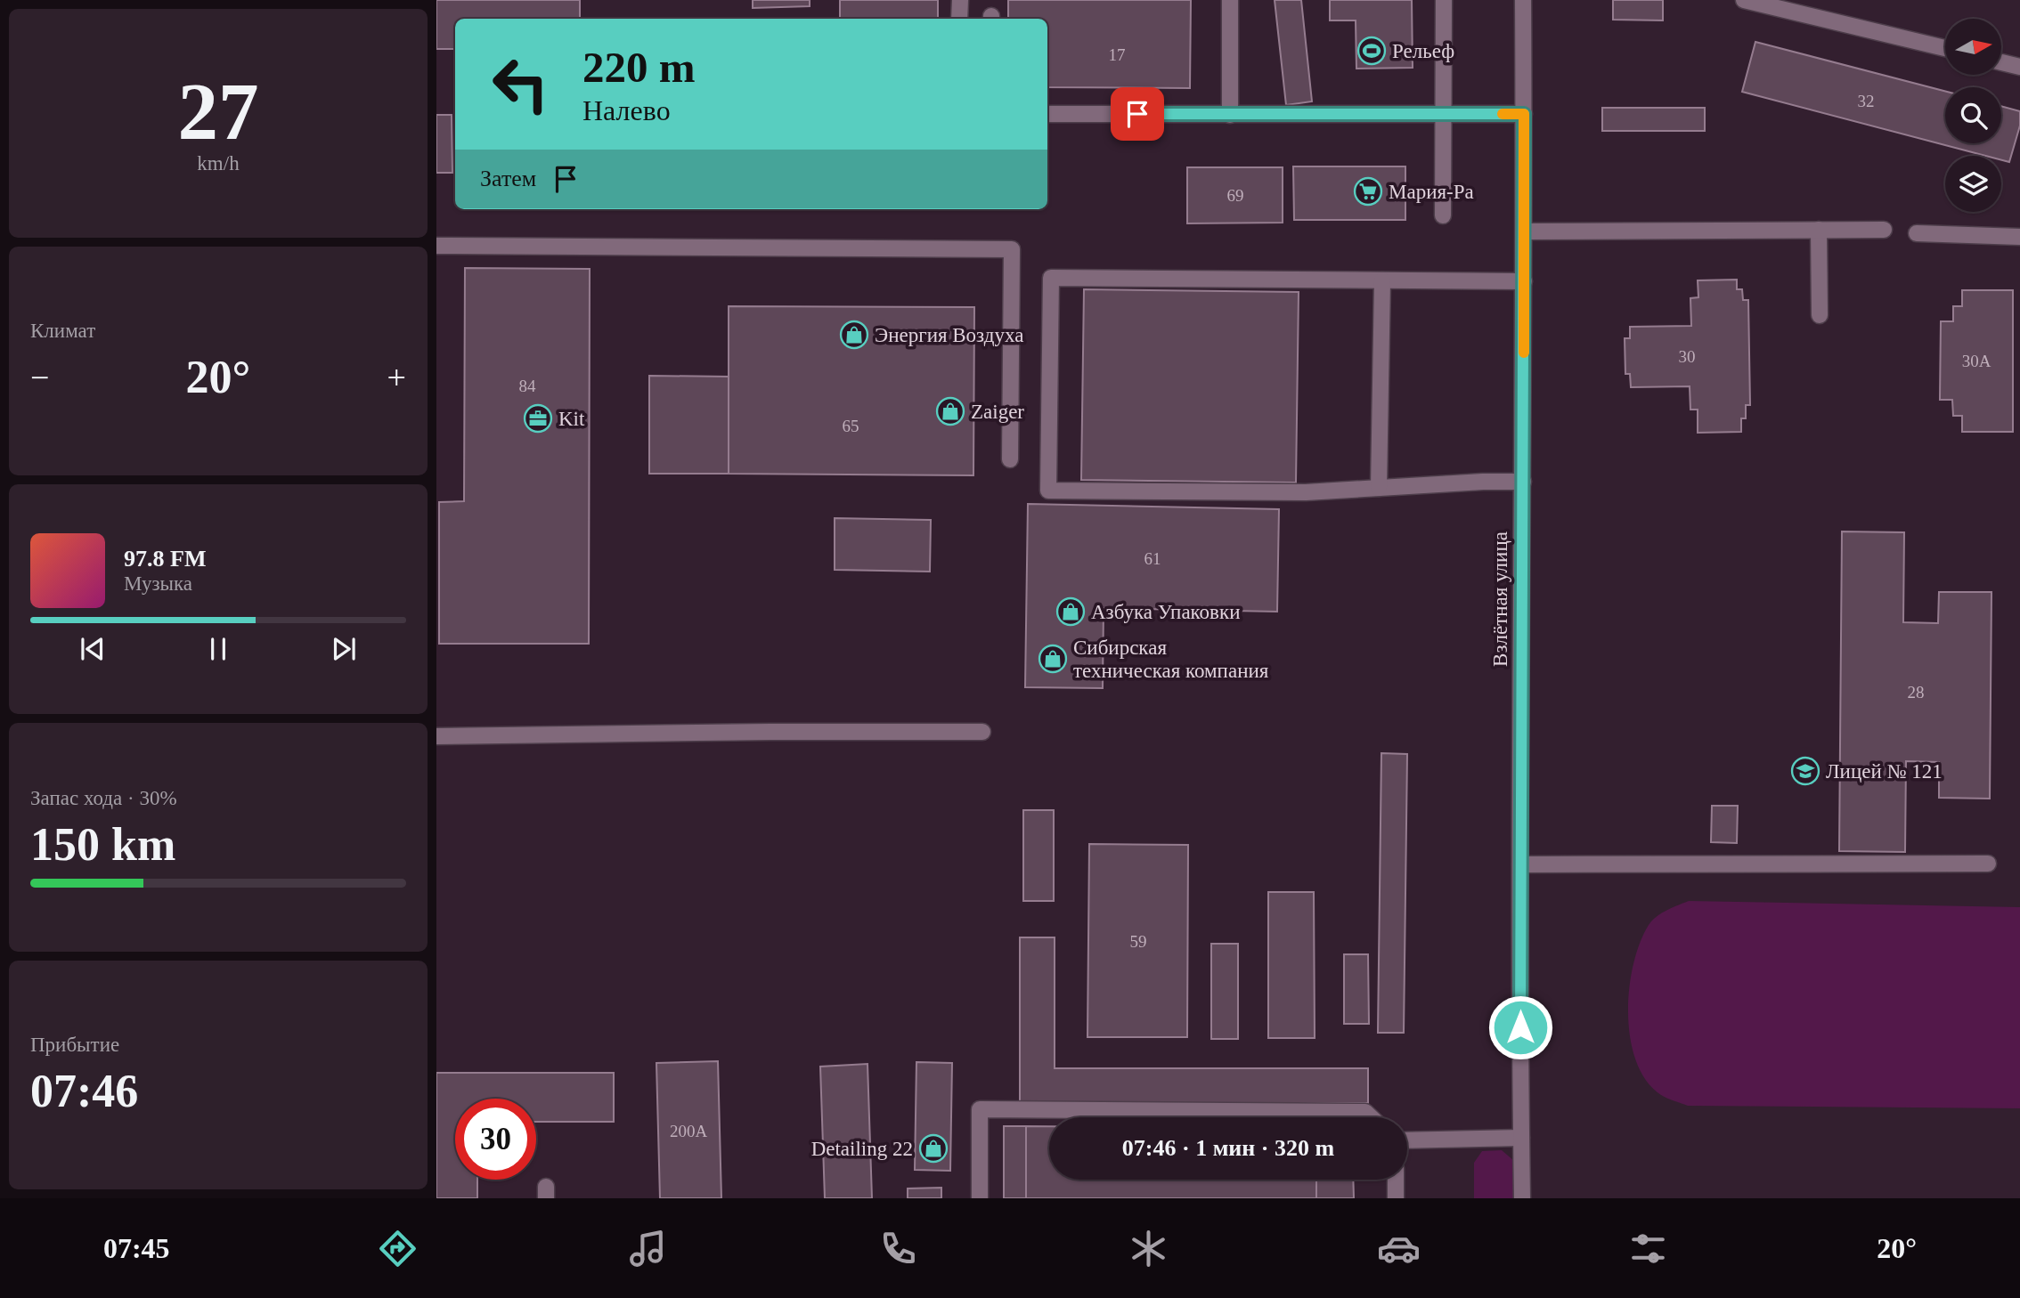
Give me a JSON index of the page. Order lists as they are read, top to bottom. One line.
{"streets":{"street":["Взлётная улица"]},"places":{"sports":["Рельеф"],"supermarket":["Мария-Ра"],"shop":["Энергия Воздуха","Zaiger","Азбука Упаковки","Сибирская техническая компания","Detailing 22"],"office":["Kit"],"school or university":["Лицей № 121"]},"house_numbers":["17","32","69","30","30А","84","65","61","28","59","200А"],"north":"right","page":{"tile":[["27","km/h"],"Климат",["Запас хода · 30%","150 km"],["Прибытие","07:46"]],"turn":["220 m","Налево"],"then":"Затем","heat":["−","20°","+"],"song":["97.8 FM","Музыка"],"limit":"30","trip":"07:46 · 1 мин · 320 m","tabs":["07:45","20°"]}}
